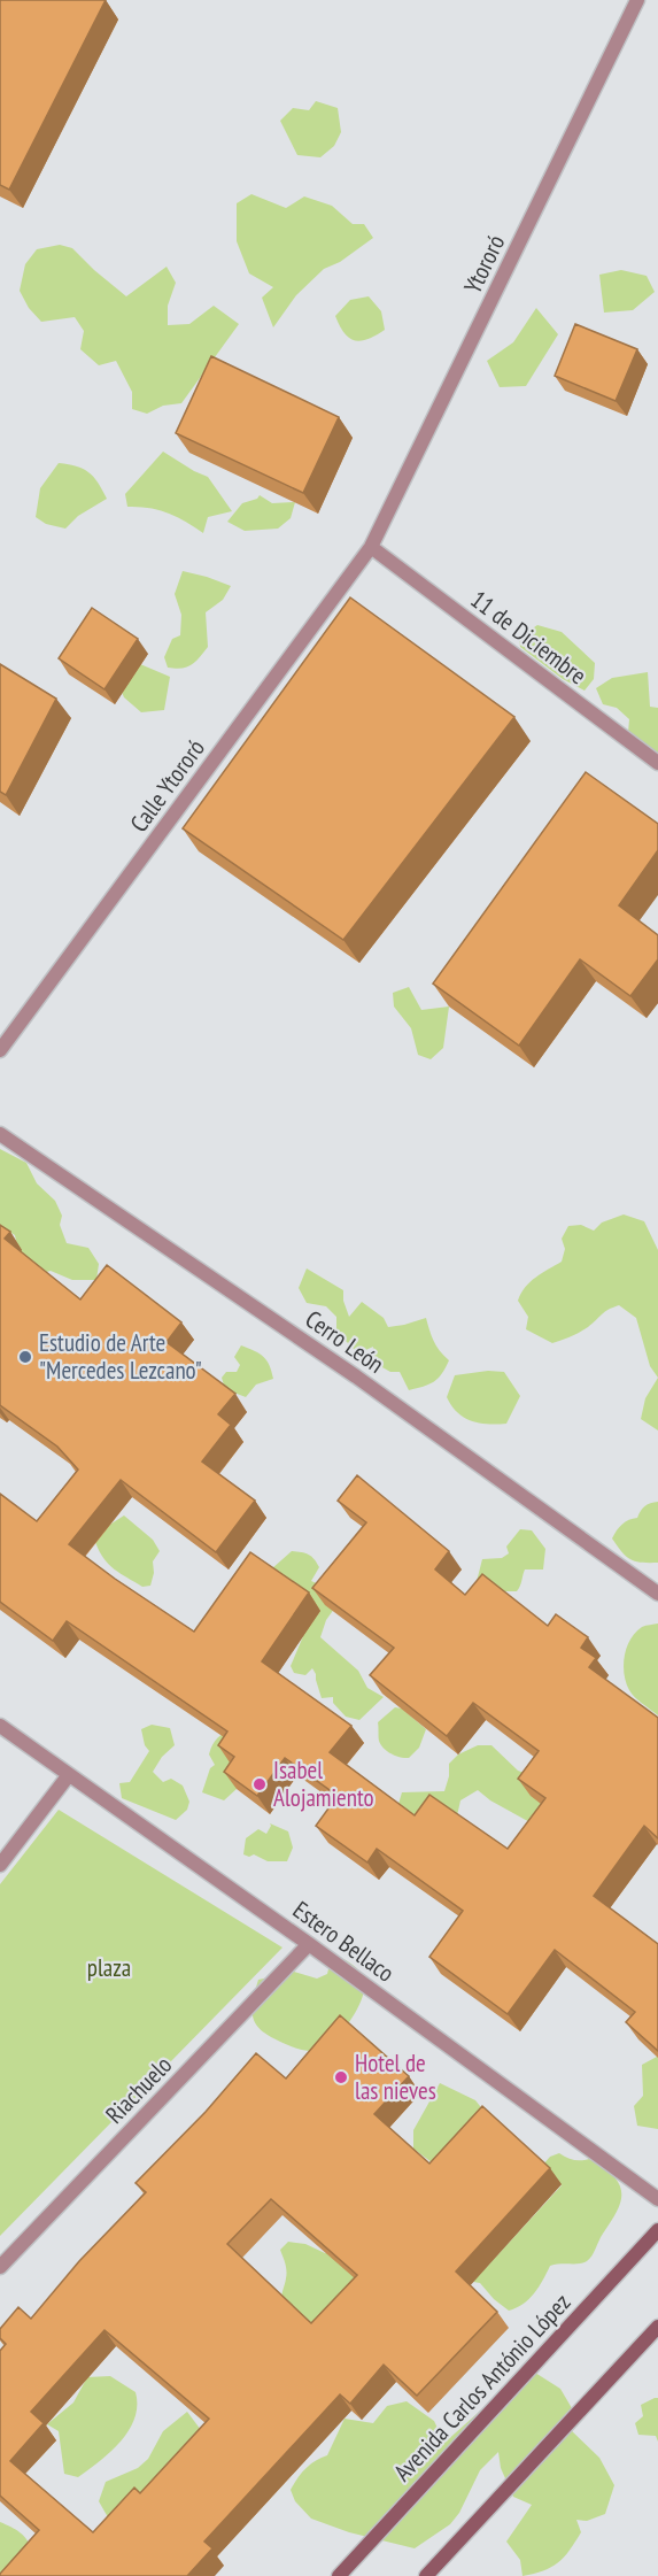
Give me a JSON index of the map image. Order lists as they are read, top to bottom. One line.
{"streets":{"main road":["Avenida Carlos António López"],"street":["Ytororó","11 de Diciembre","Calle Ytororó","Cerro León","Estero Bellaco","Riachuelo"]},"crossings":[["Ytororó","11 de Diciembre"],["Ytororó","Calle Ytororó"],["11 de Diciembre","Calle Ytororó"],["Estero Bellaco","Riachuelo"]],"parks":["plaza"],"places":["Estudio de Arte \"Mercedes Lezcano\"","Isabel Alojamiento","Hotel de las nieves"]}
